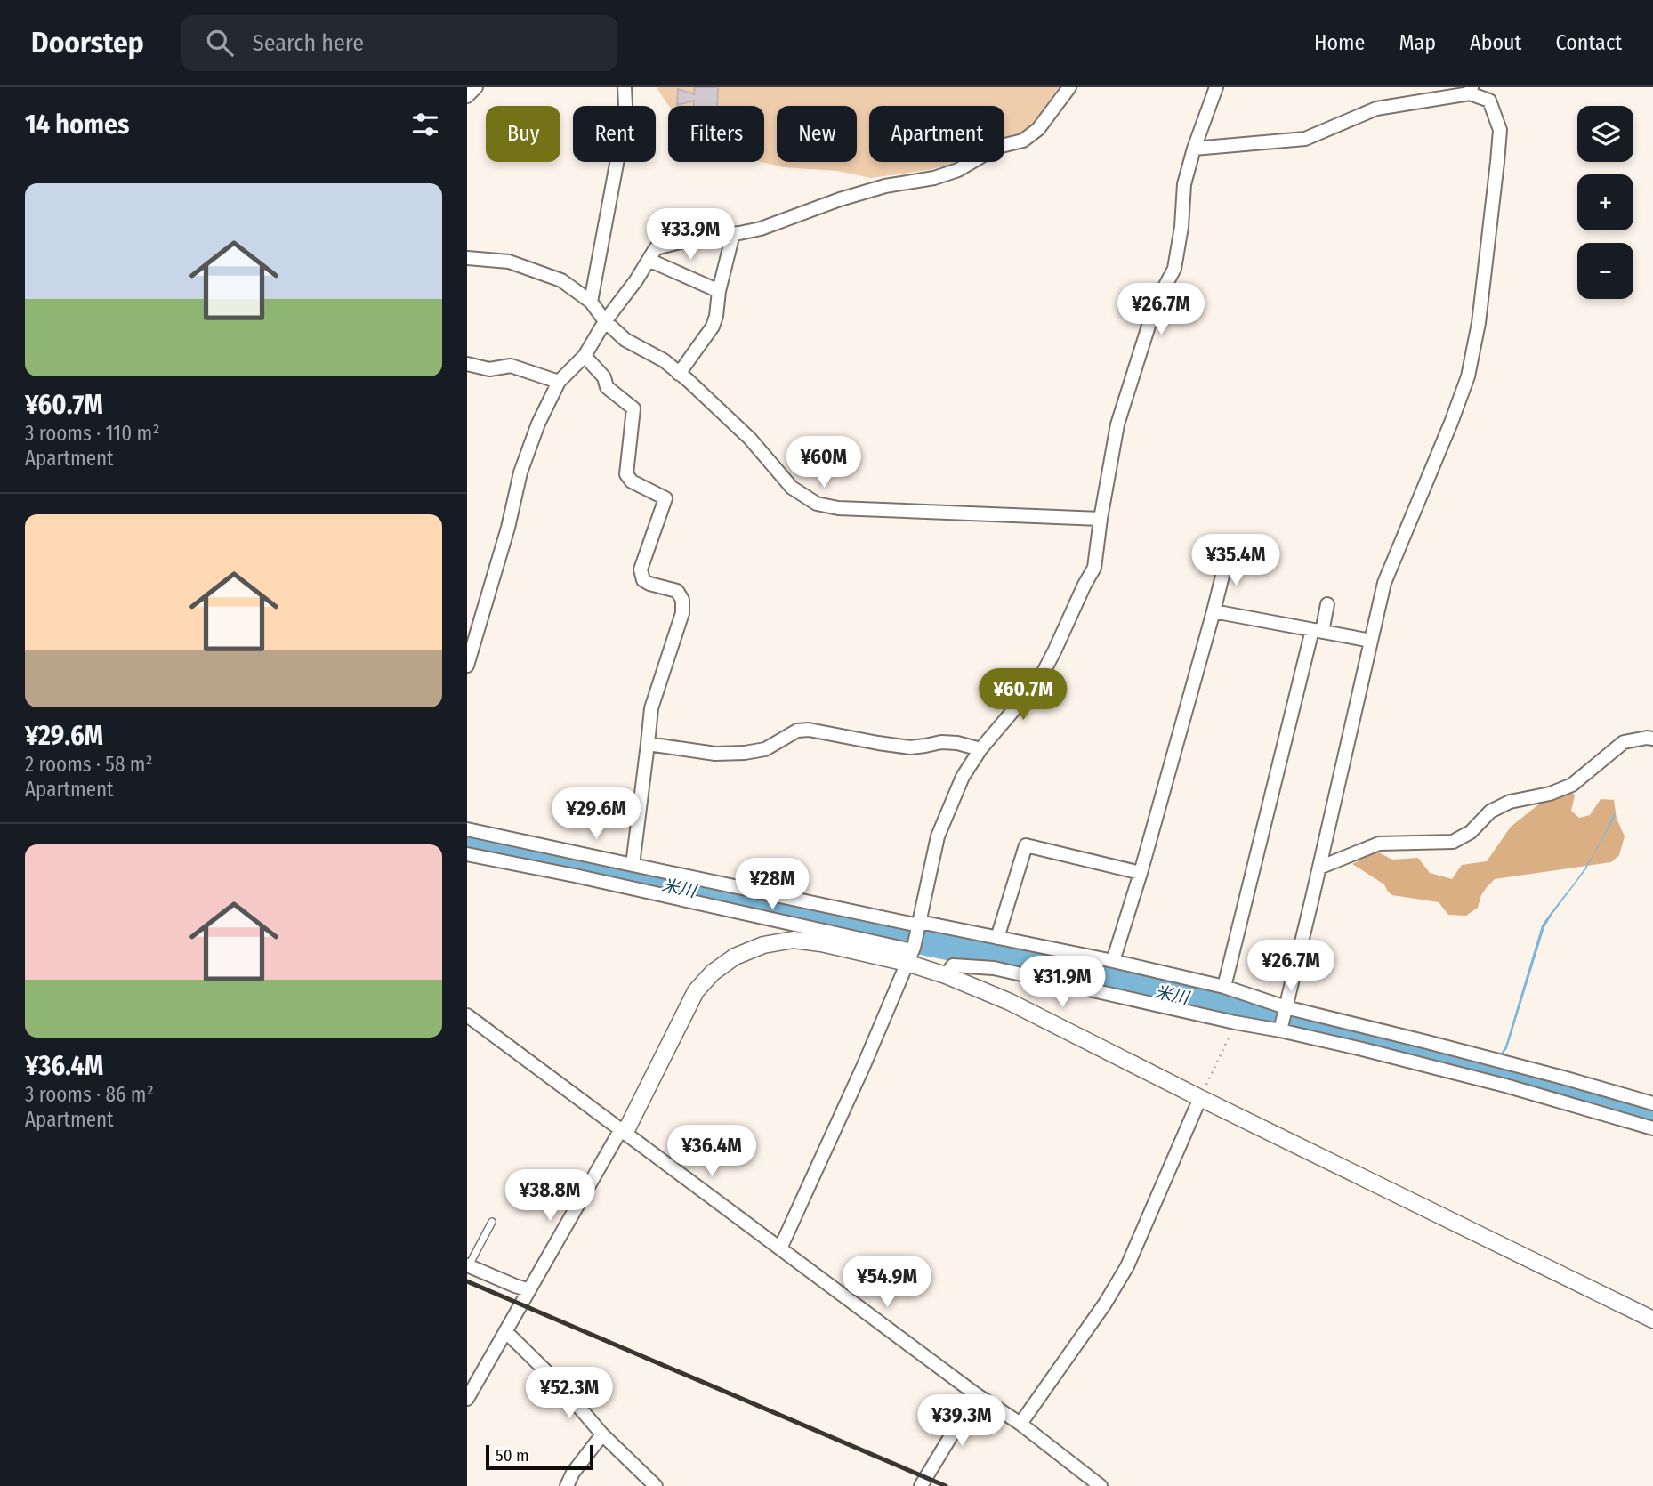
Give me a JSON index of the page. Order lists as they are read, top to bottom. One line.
{"water":["米川"],"scale_bar":"50 m","page":{"header":"Doorstep","search":"Search here","nav":["Home","Map","About","Contact"],"heading":"14 homes","map_buttons":["+","−"],"chip":["Buy","Rent","Filters","New","Apartment"],"list":[{"name":"¥60.7M","note":"3 rooms · 110 m² · Apartment"},{"name":"¥29.6M","note":"2 rooms · 58 m² · Apartment"},{"name":"¥36.4M","note":"3 rooms · 86 m² · Apartment"}],"price":["¥33.9M","¥26.7M","¥60M","¥35.4M","¥60.7M","¥29.6M","¥28M","¥26.7M","¥31.9M","¥36.4M","¥38.8M","¥54.9M","¥52.3M","¥39.3M"],"scale":"50 m"}}
